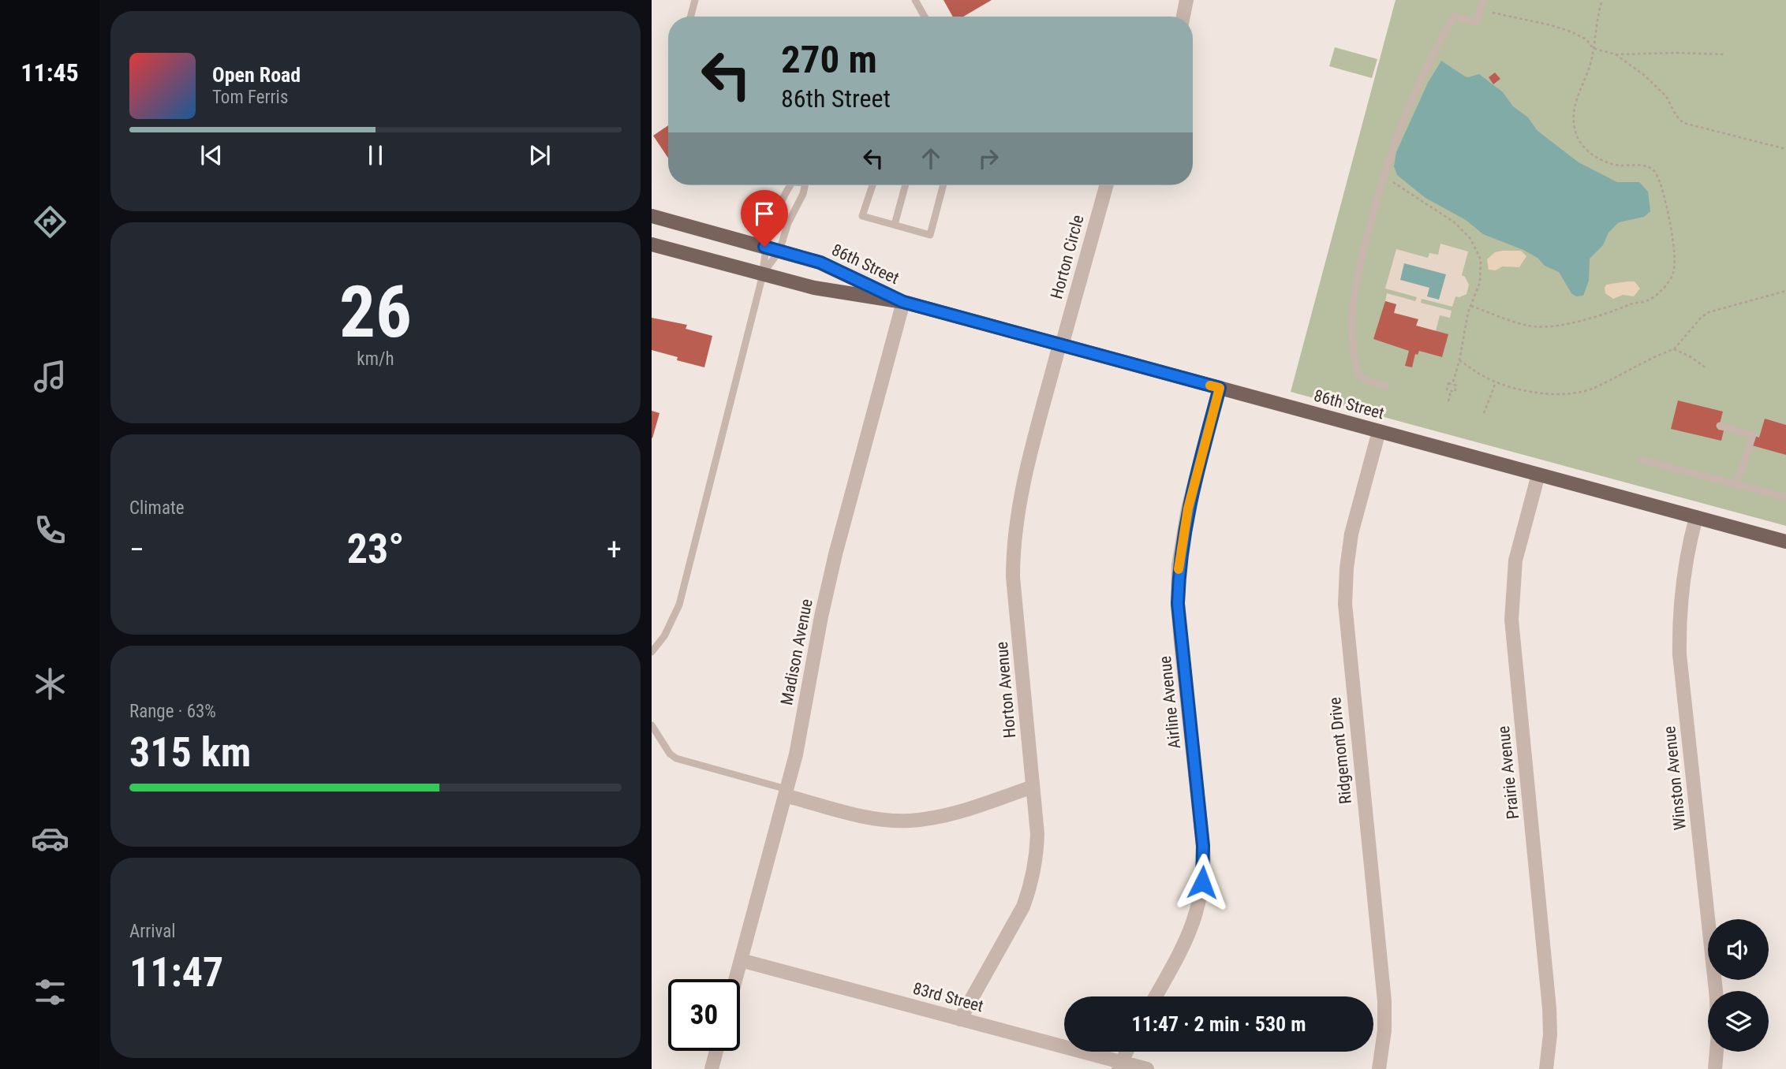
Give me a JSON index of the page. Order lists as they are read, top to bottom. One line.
{"streets":{"main road":["86th Street"],"street":["Horton Circle","Madison Avenue","Horton Avenue","Airline Avenue","Ridgemont Drive","Prairie Avenue","Winston Avenue","83rd Street"]},"crossings":[["Horton Circle","86th Street"],["Horton Circle","Horton Avenue"],["86th Street","Madison Avenue"],["86th Street","Horton Avenue"],["86th Street","Airline Avenue"],["86th Street","Ridgemont Drive"],["86th Street","Prairie Avenue"],["86th Street","Winston Avenue"],["Madison Avenue","83rd Street"],["Horton Avenue","83rd Street"]],"page":{"tabs":"11:45","turn":["270 m","86th Street"],"song":["Open Road","Tom Ferris"],"tile":[["26","km/h"],"Climate",["Range · 63%","315 km"],["Arrival","11:47"]],"heat":["−","23°","+"],"limit":"30","trip":"11:47 · 2 min · 530 m"}}
